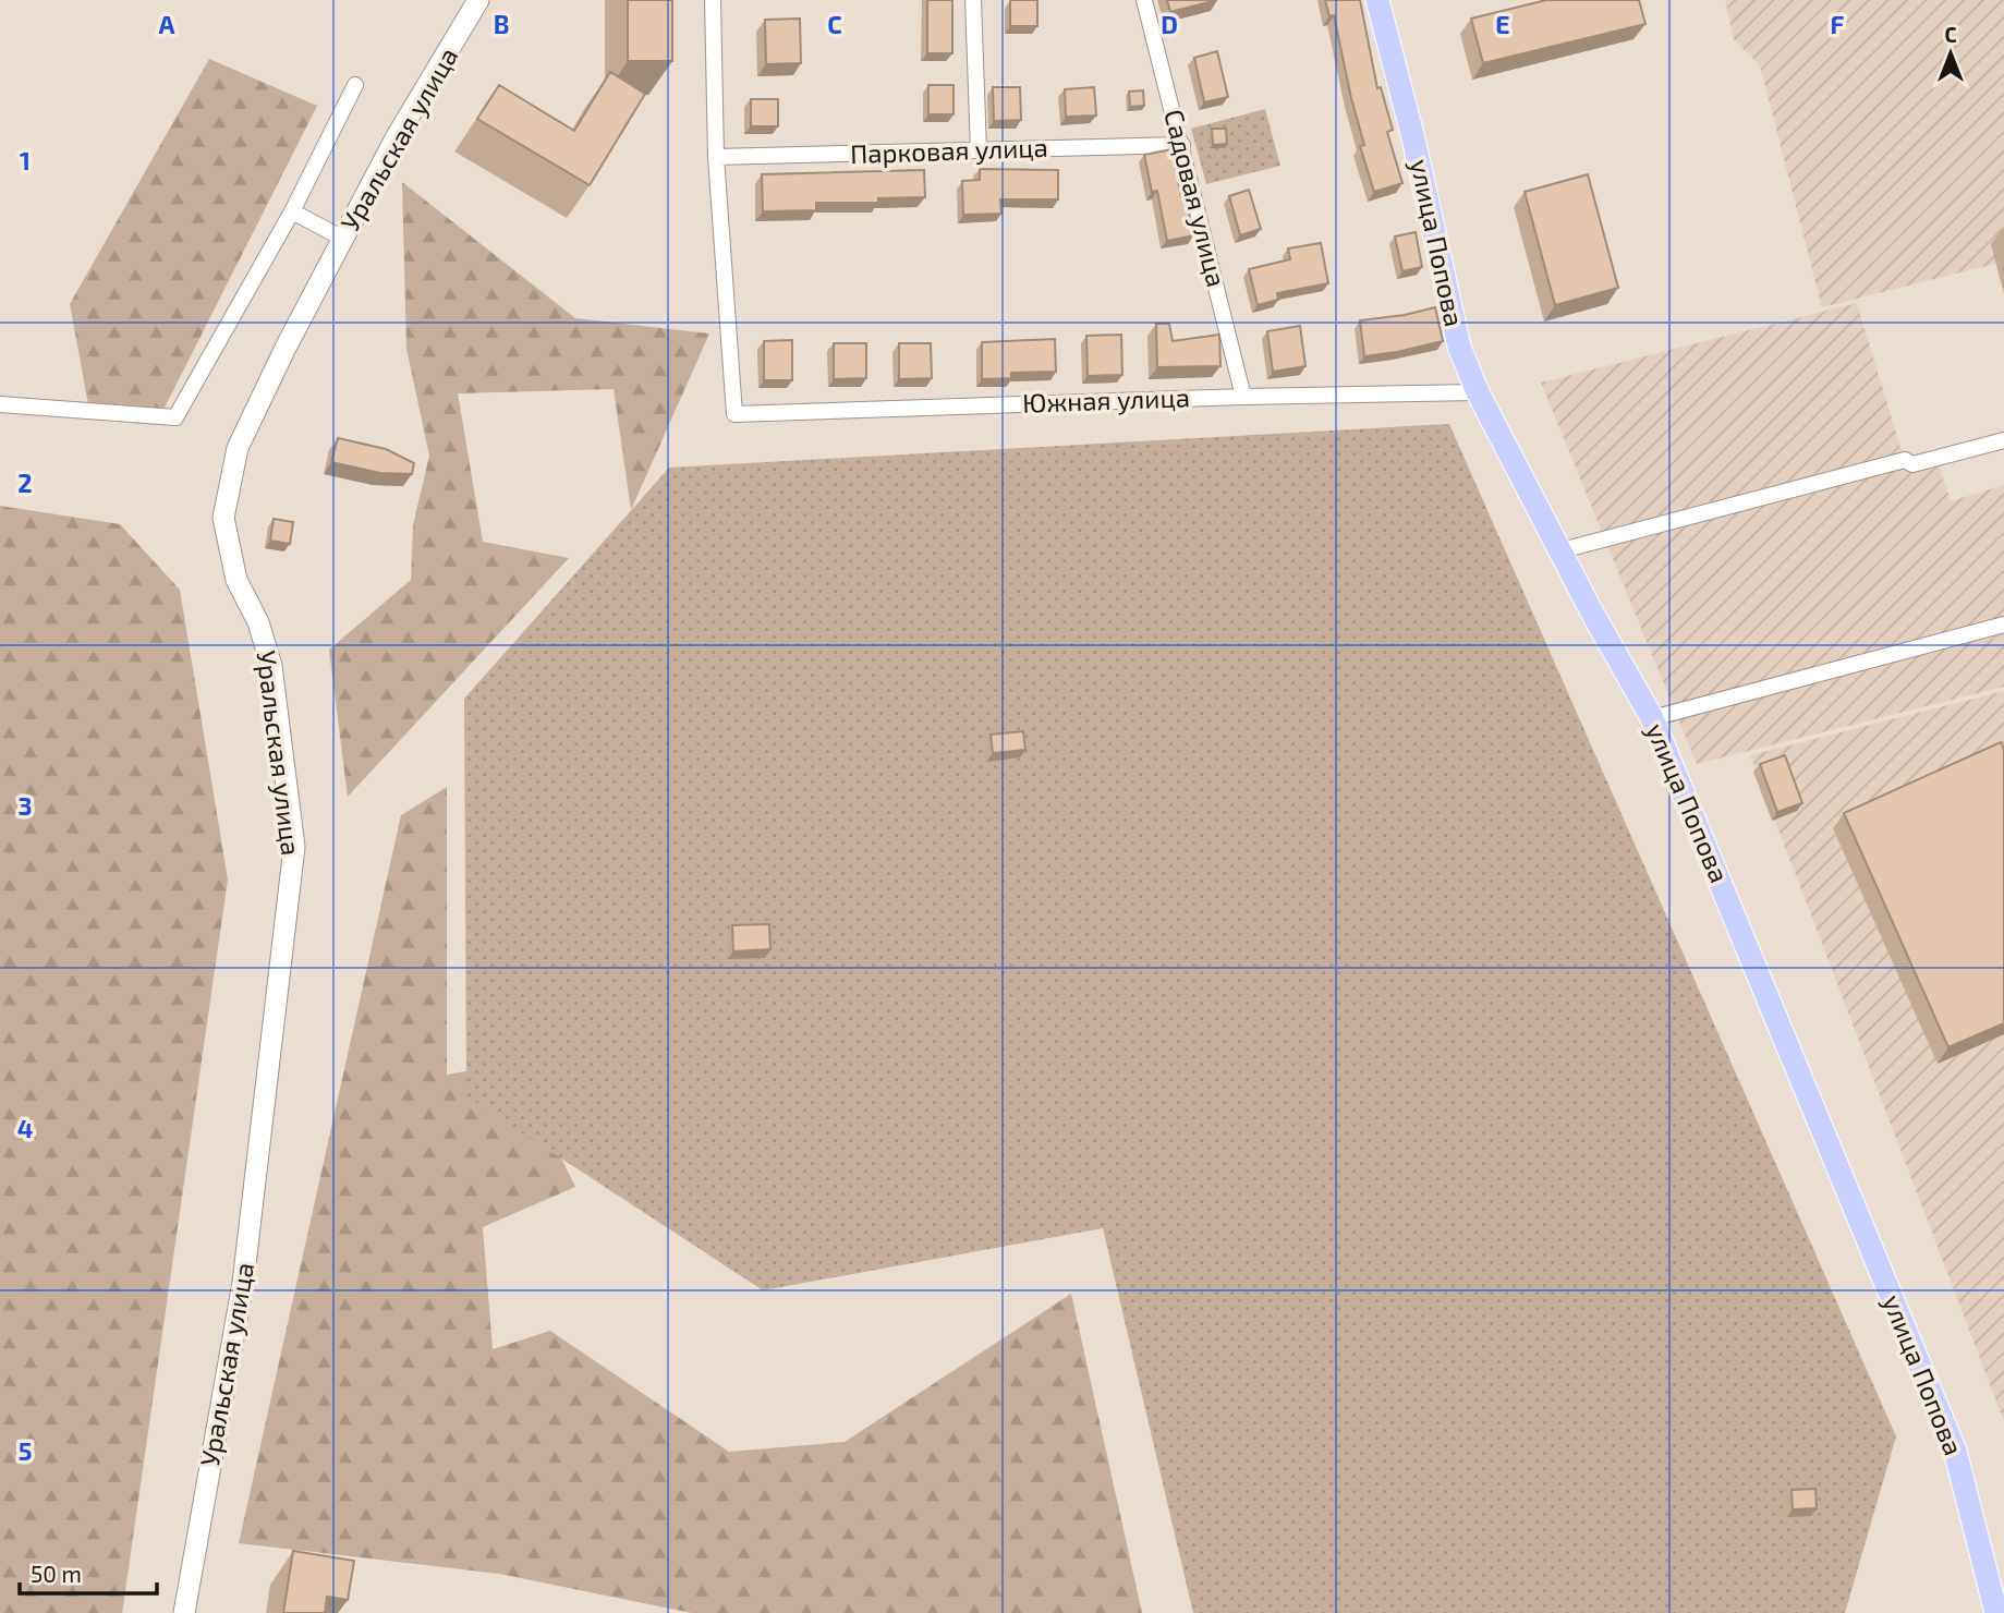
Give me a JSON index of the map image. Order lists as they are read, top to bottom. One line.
{"streets":{"main road":["улица Попова"],"street":["Уральская улица","Парковая улица","Садовая улица","Южная улица"]},"crossings":[["Парковая улица","Садовая улица"],["Парковая улица","Южная улица"],["Садовая улица","Южная улица"],["улица Попова","Южная улица"]],"scale_bar":"50 m","north":"top","grid":{"columns":["A","B","C","D","E","F"],"rows":["1","2","3","4","5"]}}
